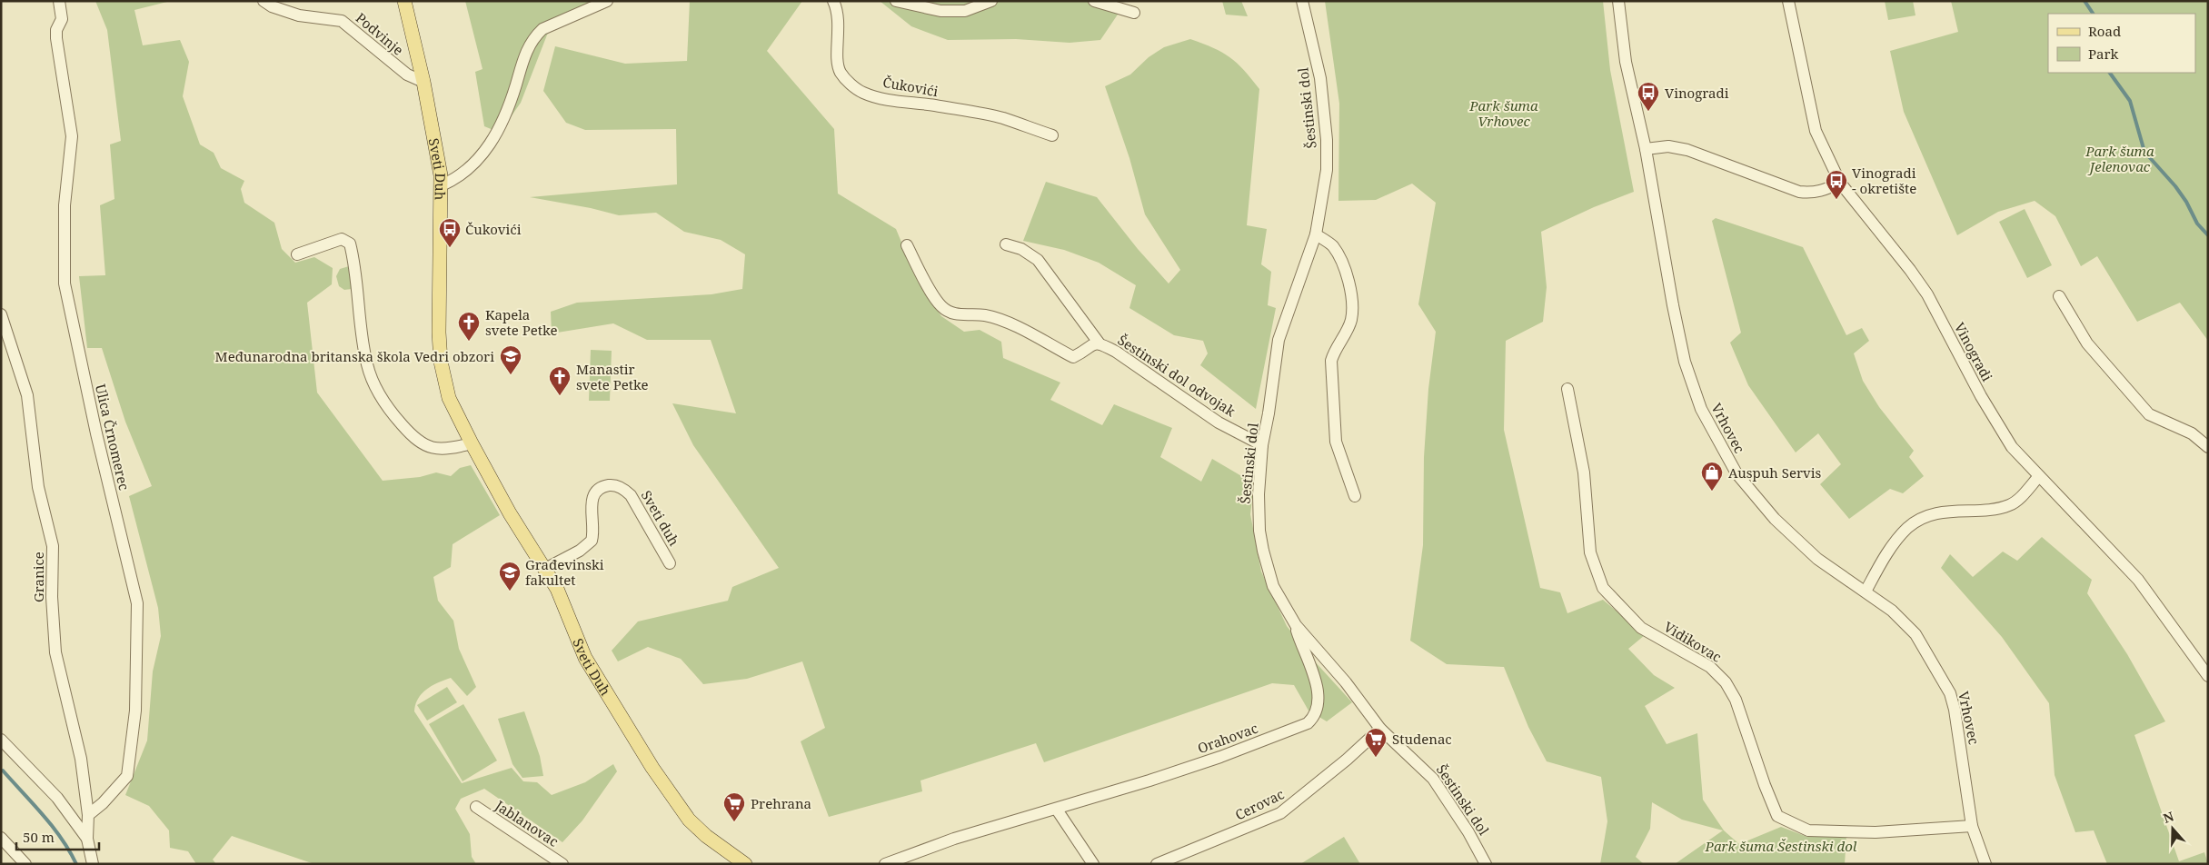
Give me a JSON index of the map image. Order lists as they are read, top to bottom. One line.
{"streets":{"main road":["Sveti Duh"],"street":["Podvinje","Čukovići","Šestinski dol","Vinogradi","Šestinski dol odvojak","Vrhovec","Ulica Črnomerec","Sveti duh","Granice","Vidikovac","Orahovac","Cerovac","Jablanovac"]},"crossings":[["Podvinje","Sveti Duh"],["Šestinski dol","Šestinski dol odvojak"],["Šestinski dol","Orahovac"],["Šestinski dol","Cerovac"],["Sveti Duh","Sveti duh"],["Vrhovec","Vidikovac"],["Ulica Črnomerec","Granice"]],"parks":["Park šuma Vrhovec","Park šuma Jelenovac","Park šuma Šestinski dol"],"places":{"bus stop":["Vinogradi","Vinogradi - okretište","Čukovići"],"church":["Kapela svete Petke","Manastir svete Petke"],"school or university":["Međunarodna britanska škola Vedri obzori","Građevinski fakultet"],"shop":["Auspuh Servis"],"supermarket":["Studenac","Prehrana"]},"legend":["Road","Park"],"scale_bar":"50 m","north":"top"}
